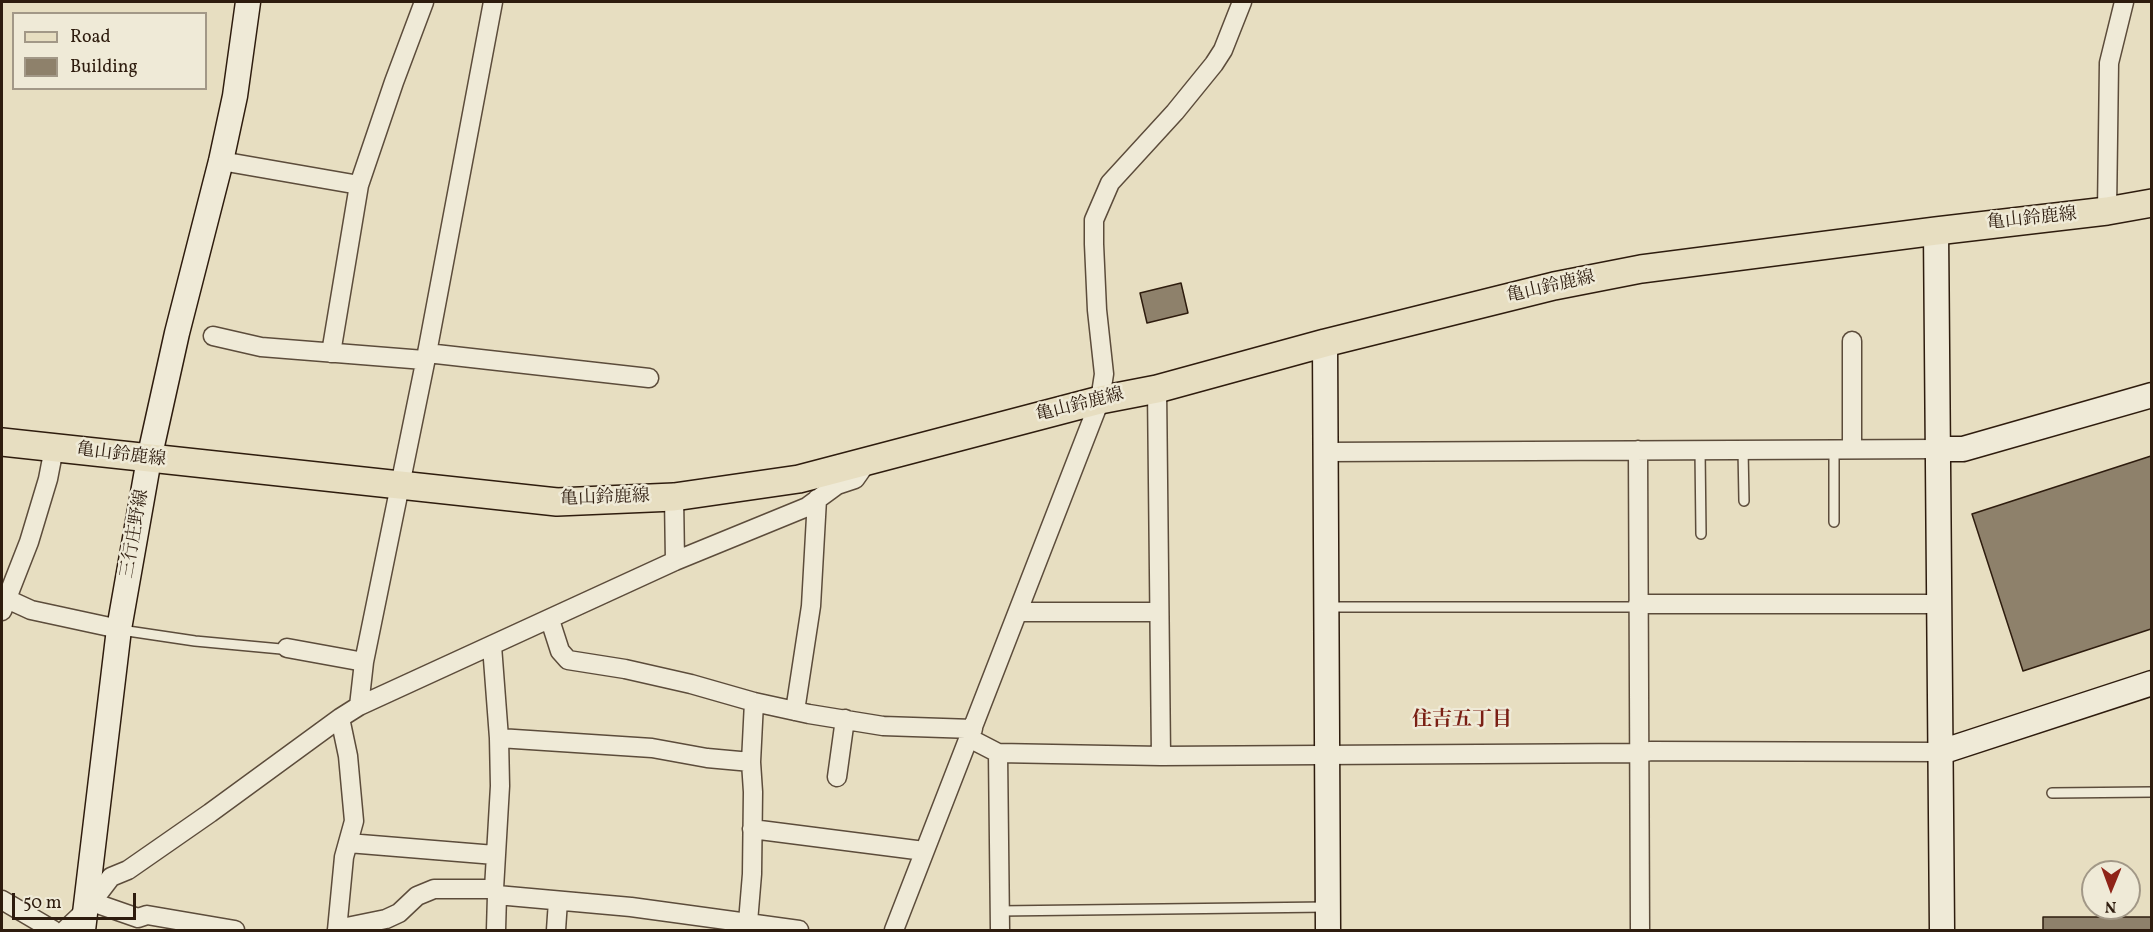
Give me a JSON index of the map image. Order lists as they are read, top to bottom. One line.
{"streets":{"main road":["亀山鈴鹿線"],"street":["三行庄野線"]},"crossings":[["亀山鈴鹿線","三行庄野線"]],"districts":["住吉五丁目"],"legend":["Road","Building"],"scale_bar":"50 m","north":"bottom"}
